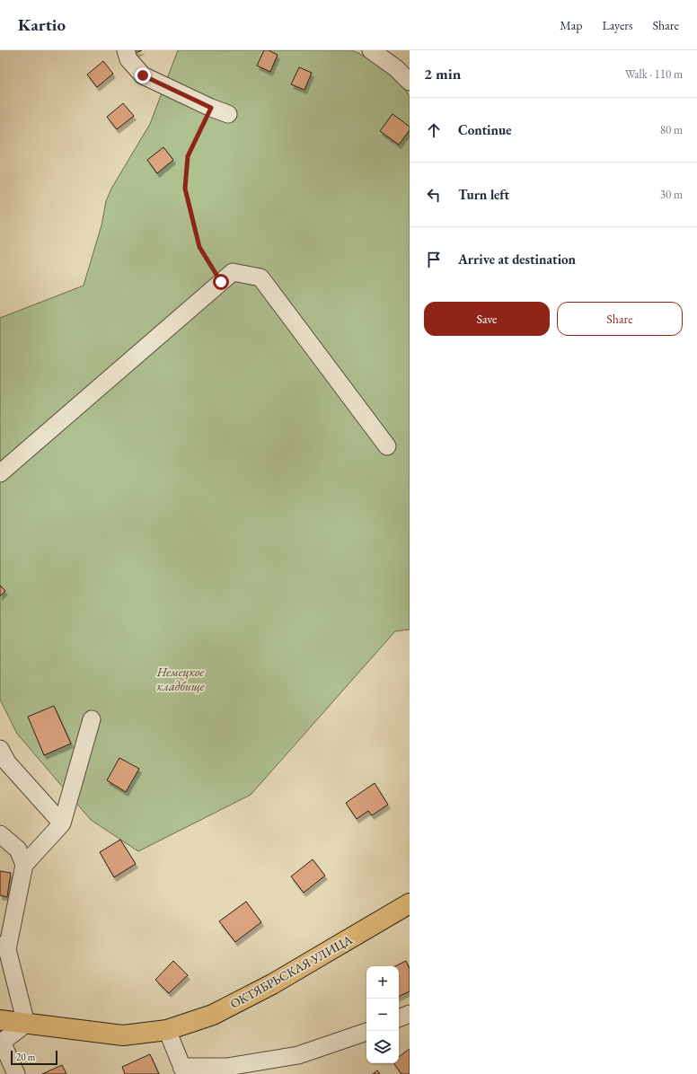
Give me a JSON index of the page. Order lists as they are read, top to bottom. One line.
{"streets":{"main road":["ОКТЯБРЬСКАЯ УЛИЦА"]},"parks":["Немецкое кладбище"],"scale_bar":"20 m","page":{"header":"Kartio","nav":["Map","Layers","Share"],"heading":["2 min","Walk · 110 m"],"list":[["Continue","80 m"],["Turn left","30 m"],"Arrive at destination"],"buttons":["Save","Share"],"map_buttons":["+","−"],"scale":"20 m"}}
